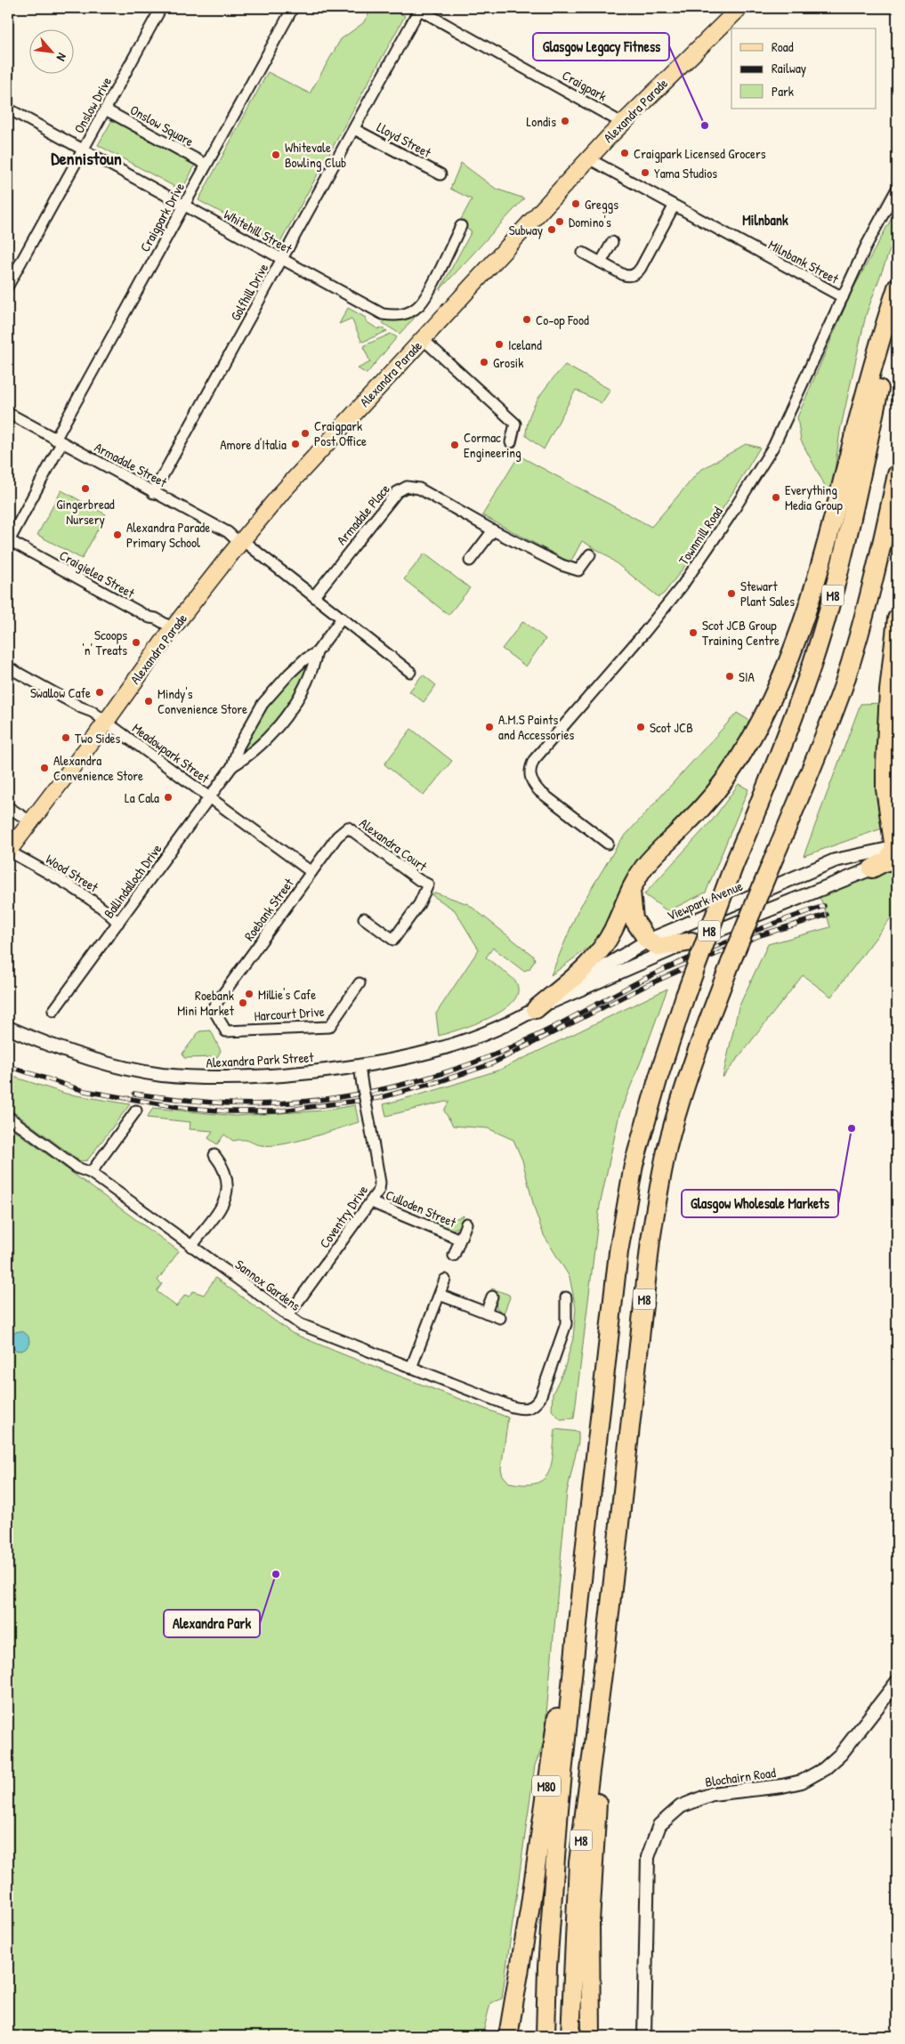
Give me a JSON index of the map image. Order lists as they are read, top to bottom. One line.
{"streets":{"highway":["M8","M80"],"main road":["Alexandra Parade"],"street":["Craigpark","Onslow Drive","Onslow Square","Lloyd Street","Craigpark Drive","Whitehill Street","Milnbank Street","Golfhill Drive","Armadale Street","Armadale Place","Townmill Road","Craigielea Street","Meadowpark Street","Alexandra Court","Wood Street","Ballindalloch Drive","Viewpark Avenue","Roebank Street","Harcourt Drive","Alexandra Park Street","Culloden Street","Coventry Drive","Sannox Gardens","Blochairn Road"]},"crossings":[["Craigpark","Alexandra Parade"],["Craigpark","Golfhill Drive"],["Onslow Drive","Onslow Square"],["Onslow Drive","Whitehill Street"],["Alexandra Parade","Milnbank Street"],["Alexandra Parade","Armadale Street"],["Alexandra Parade","Craigielea Street"],["Alexandra Parade","Meadowpark Street"],["Alexandra Parade","Wood Street"],["Onslow Square","Craigpark Drive"],["Lloyd Street","Golfhill Drive"],["Craigpark Drive","Whitehill Street"],["Craigpark Drive","Armadale Street"],["Craigpark Drive","Craigielea Street"],["Whitehill Street","Golfhill Drive"],["Milnbank Street","Townmill Road"],["Golfhill Drive","Armadale Street"],["Armadale Street","Armadale Place"],["Armadale Street","Ballindalloch Drive"],["M8","M80"],["Meadowpark Street","Ballindalloch Drive"],["Meadowpark Street","Roebank Street"],["Alexandra Court","Roebank Street"],["Wood Street","Ballindalloch Drive"],["Viewpark Avenue","Alexandra Park Street"],["Viewpark Avenue","Coventry Drive"],["Roebank Street","Harcourt Drive"],["Alexandra Park Street","Coventry Drive"],["Culloden Street","Coventry Drive"],["Coventry Drive","Sannox Gardens"]],"districts":["Dennistoun","Milnbank"],"places":["Londis","Glasgow Legacy Fitness","Craigpark Licensed Grocers","Whitevale Bowling Club","Yama Studios","Greggs","Domino's","Subway","Co-op Food","Iceland","Grosik","Craigpark Post Office","Amore d'Italia","Cormac Engineering","Gingerbread Nursery","Everything Media Group","Alexandra Parade Primary School","Stewart Plant Sales","Scot JCB Group Training Centre","Scoops 'n' Treats","SIA","Swallow Cafe","Mindy's Convenience Store","A.M.S Paints and Accessories","Scot JCB","Two Sides","Alexandra Convenience Store","La Cala","Millie's Cafe","Roebank Mini Market","Glasgow Wholesale Markets","Alexandra Park"],"legend":["Road","Railway","Park"],"north":"bottom right"}
